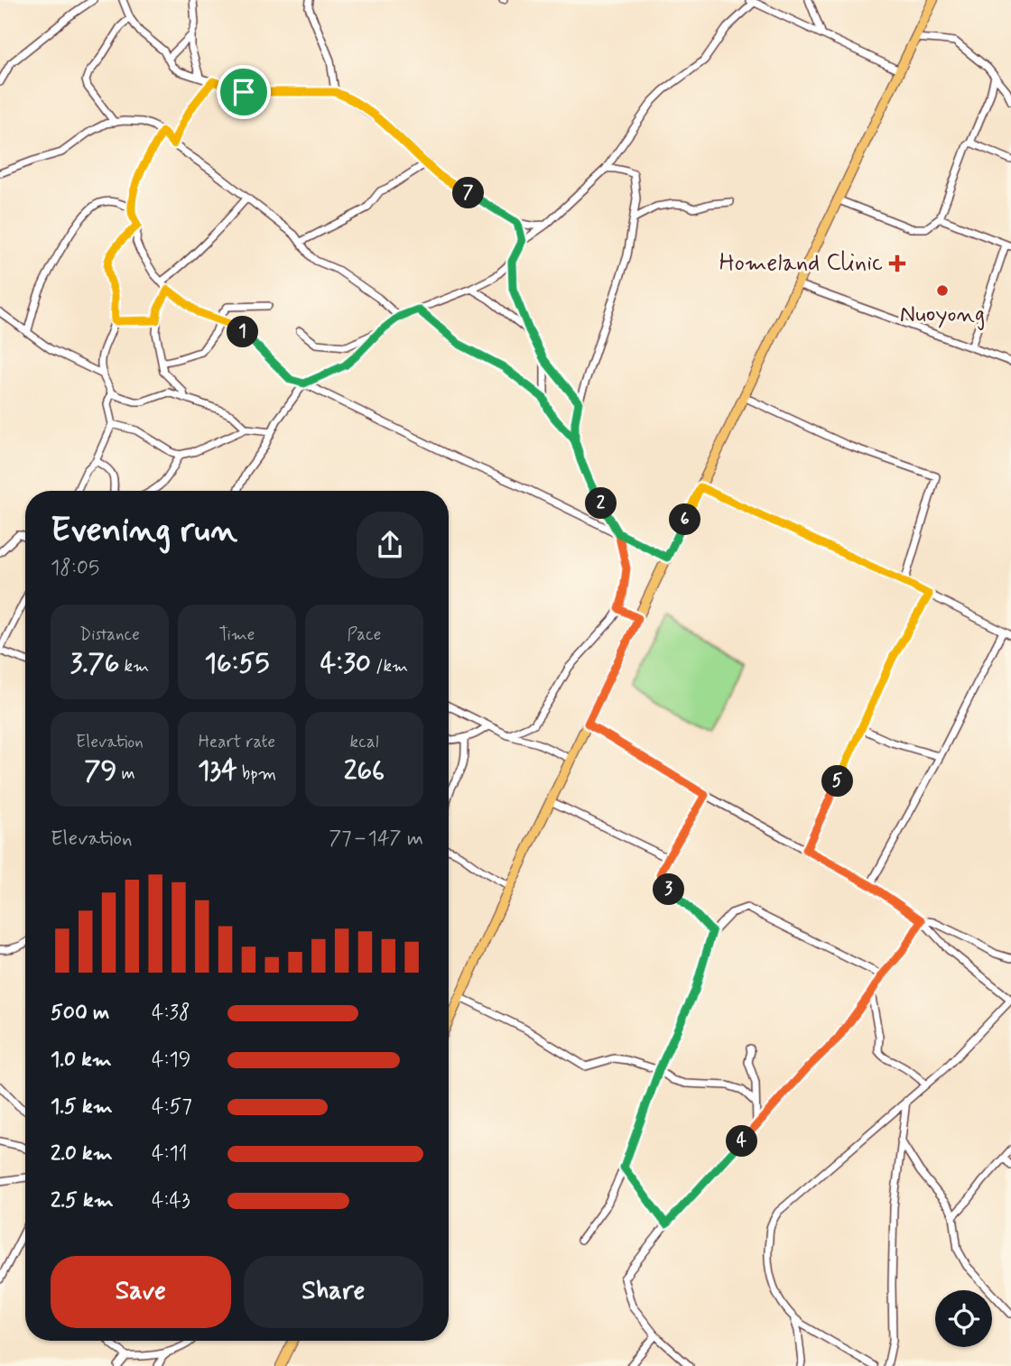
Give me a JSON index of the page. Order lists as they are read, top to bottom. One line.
{"places":{"health":["Homeland Clinic"],"other":["Nuoyong"]},"page":{"pins":["7","1","2","6","5","3","4"],"heading":["Evening run","18:05"],"stats":[["Distance","3.76 km"],["Time","16:55"],["Pace","4:30 /km"],["Elevation","79 m"],["Heart rate","134 bpm"],["kcal","266"]],"chart":["Elevation","77–147 m"],"list":[{"name":"500 m","note":"4:38"},{"name":"1.0 km","note":"4:19"},{"name":"1.5 km","note":"4:57"},{"name":"2.0 km","note":"4:11"},{"name":"2.5 km","note":"4:43"}],"buttons":["Save","Share"]}}
